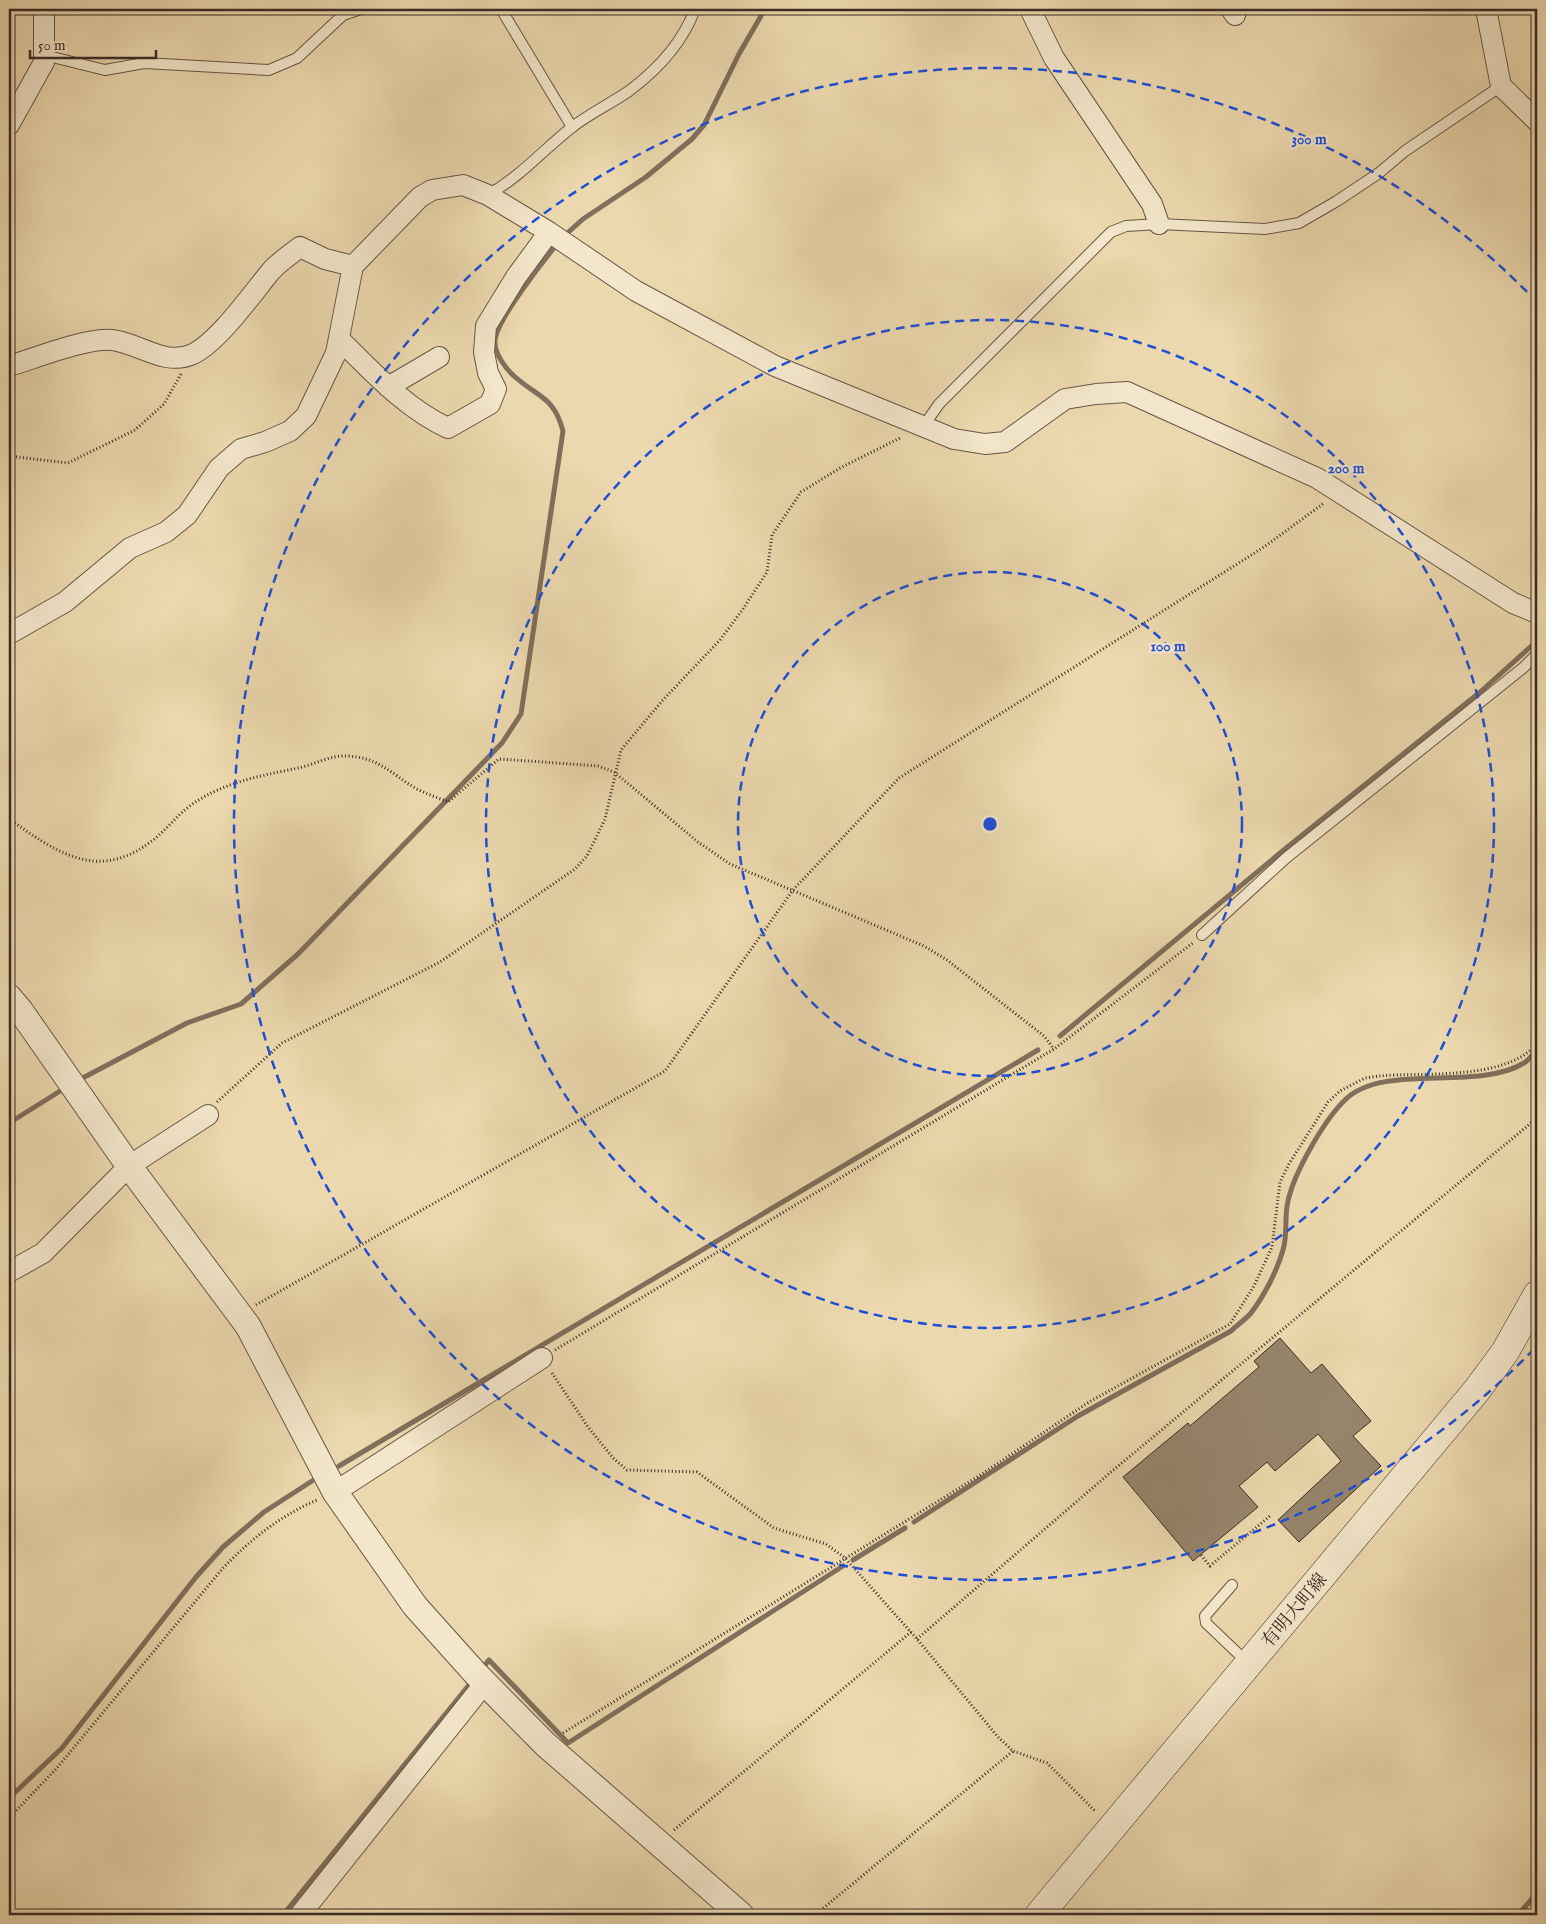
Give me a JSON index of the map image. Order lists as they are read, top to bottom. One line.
{"streets":{"main road":["有明大町線"]},"scale_bar":"50 m","rings":["300 m","200 m","100 m"]}
